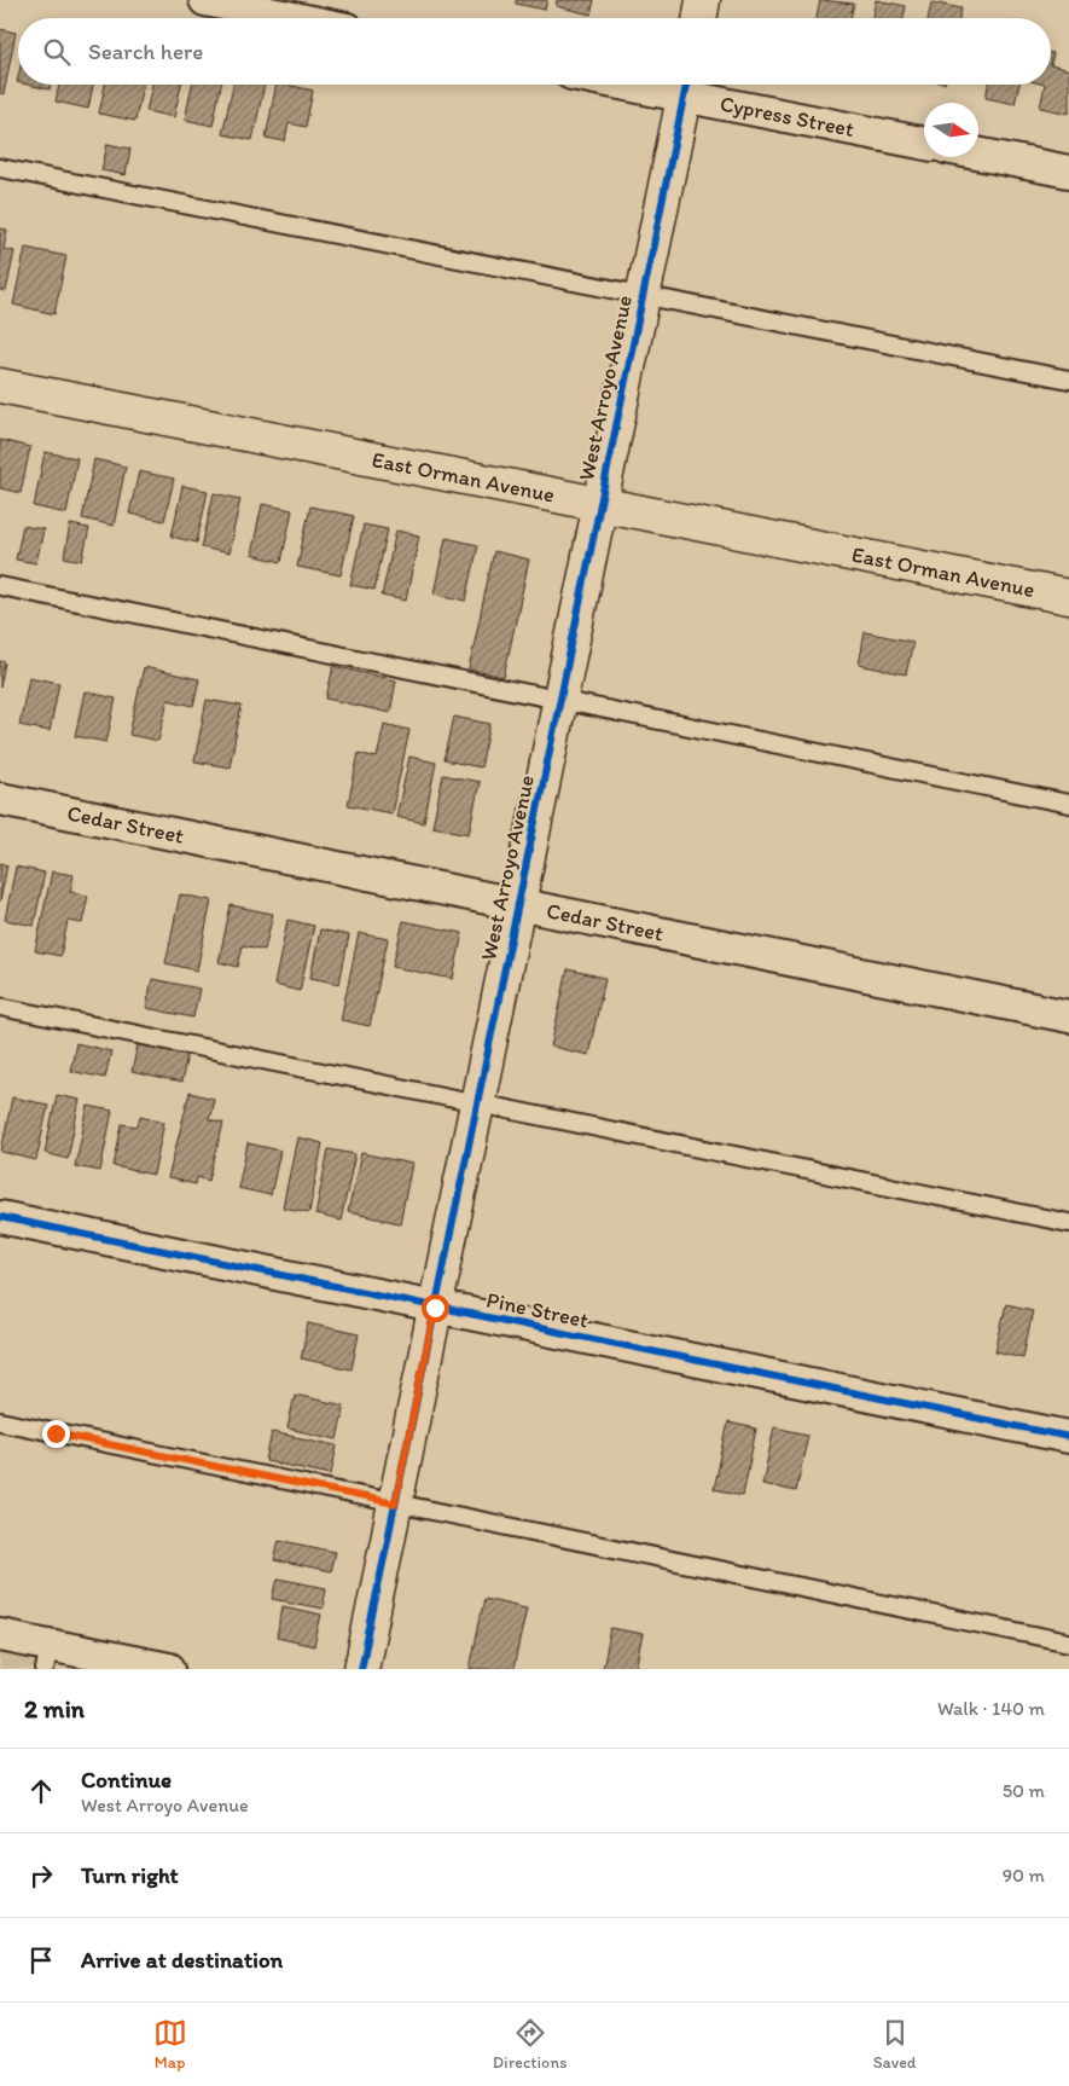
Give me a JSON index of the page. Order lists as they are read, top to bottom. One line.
{"streets":{"street":["Cypress Street","West Arroyo Avenue","East Orman Avenue","Cedar Street","Pine Street"]},"crossings":[["Cypress Street","West Arroyo Avenue"],["West Arroyo Avenue","East Orman Avenue"],["West Arroyo Avenue","Cedar Street"],["West Arroyo Avenue","Pine Street"]],"north":"right","page":{"search":"Search here","heading":["2 min","Walk · 140 m"],"list":[["Continue","West Arroyo Avenue","50 m"],["Turn right","90 m"],"Arrive at destination"],"nav":["Map","Directions","Saved"]}}
